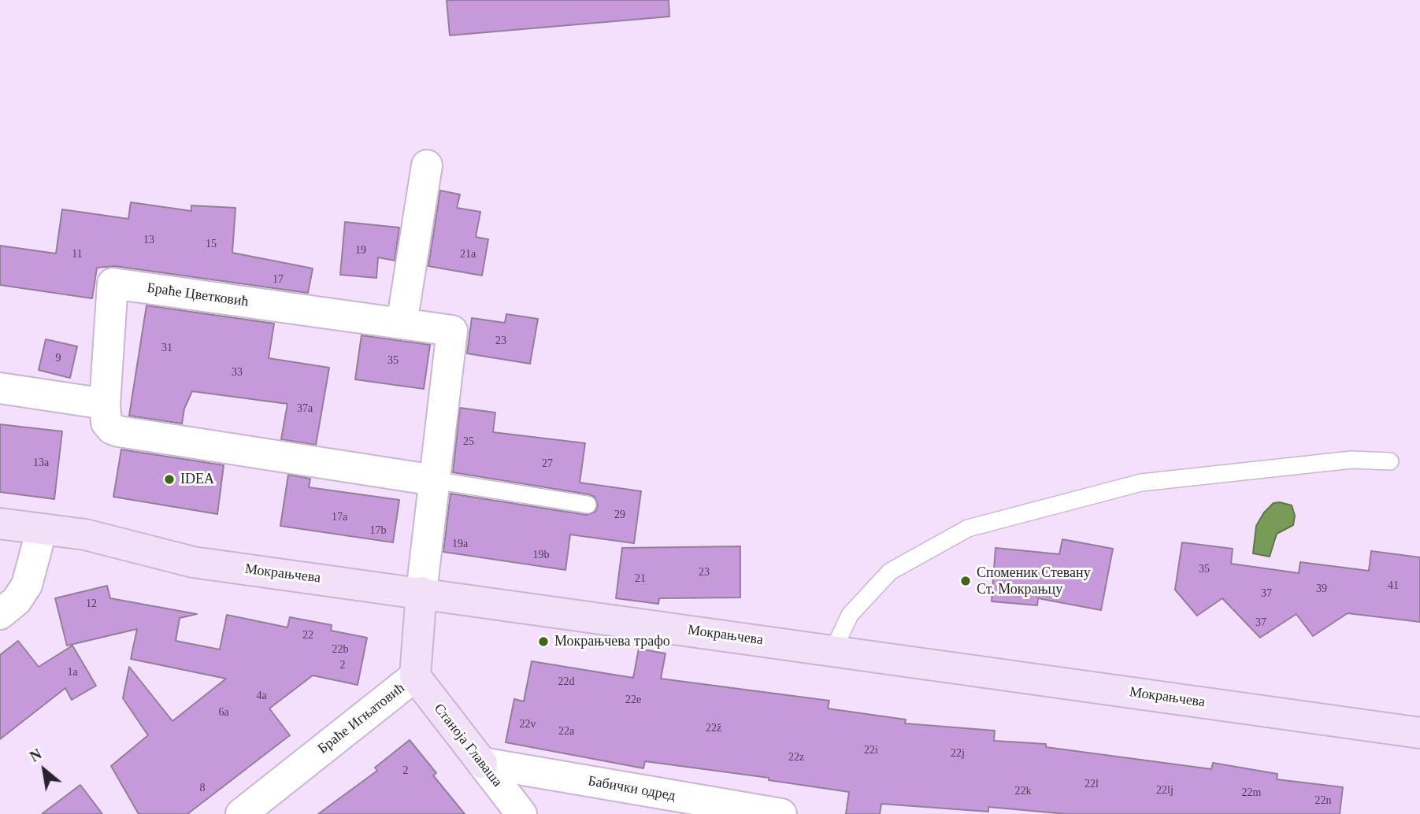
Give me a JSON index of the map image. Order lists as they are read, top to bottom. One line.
{"streets":{"street":["Браће Цветковић","Мокрањчева","Браће Игњатовић","Станоја Главаша","Бабички одред"]},"crossings":[["Мокрањчева","Браће Игњатовић"],["Браће Игњатовић","Станоја Главаша"],["Станоја Главаша","Бабички одред"]],"places":["IDEA","Споменик Стевану Ст. Мокрањцу","Мокрањчева трафо"],"house_numbers":["13","15","19","11","21a","17","23","31","9","35","33","37a","25","13a","27","29","17a","17b","19a","19b","35","23","21","41","39","37","12","37","22","22b","2","1a","22d","4a","22e","6a","22v","22ž","22a","22i","22j","22z","2","22l","8","22lj","22k","22m","22n"],"north":"top left"}
